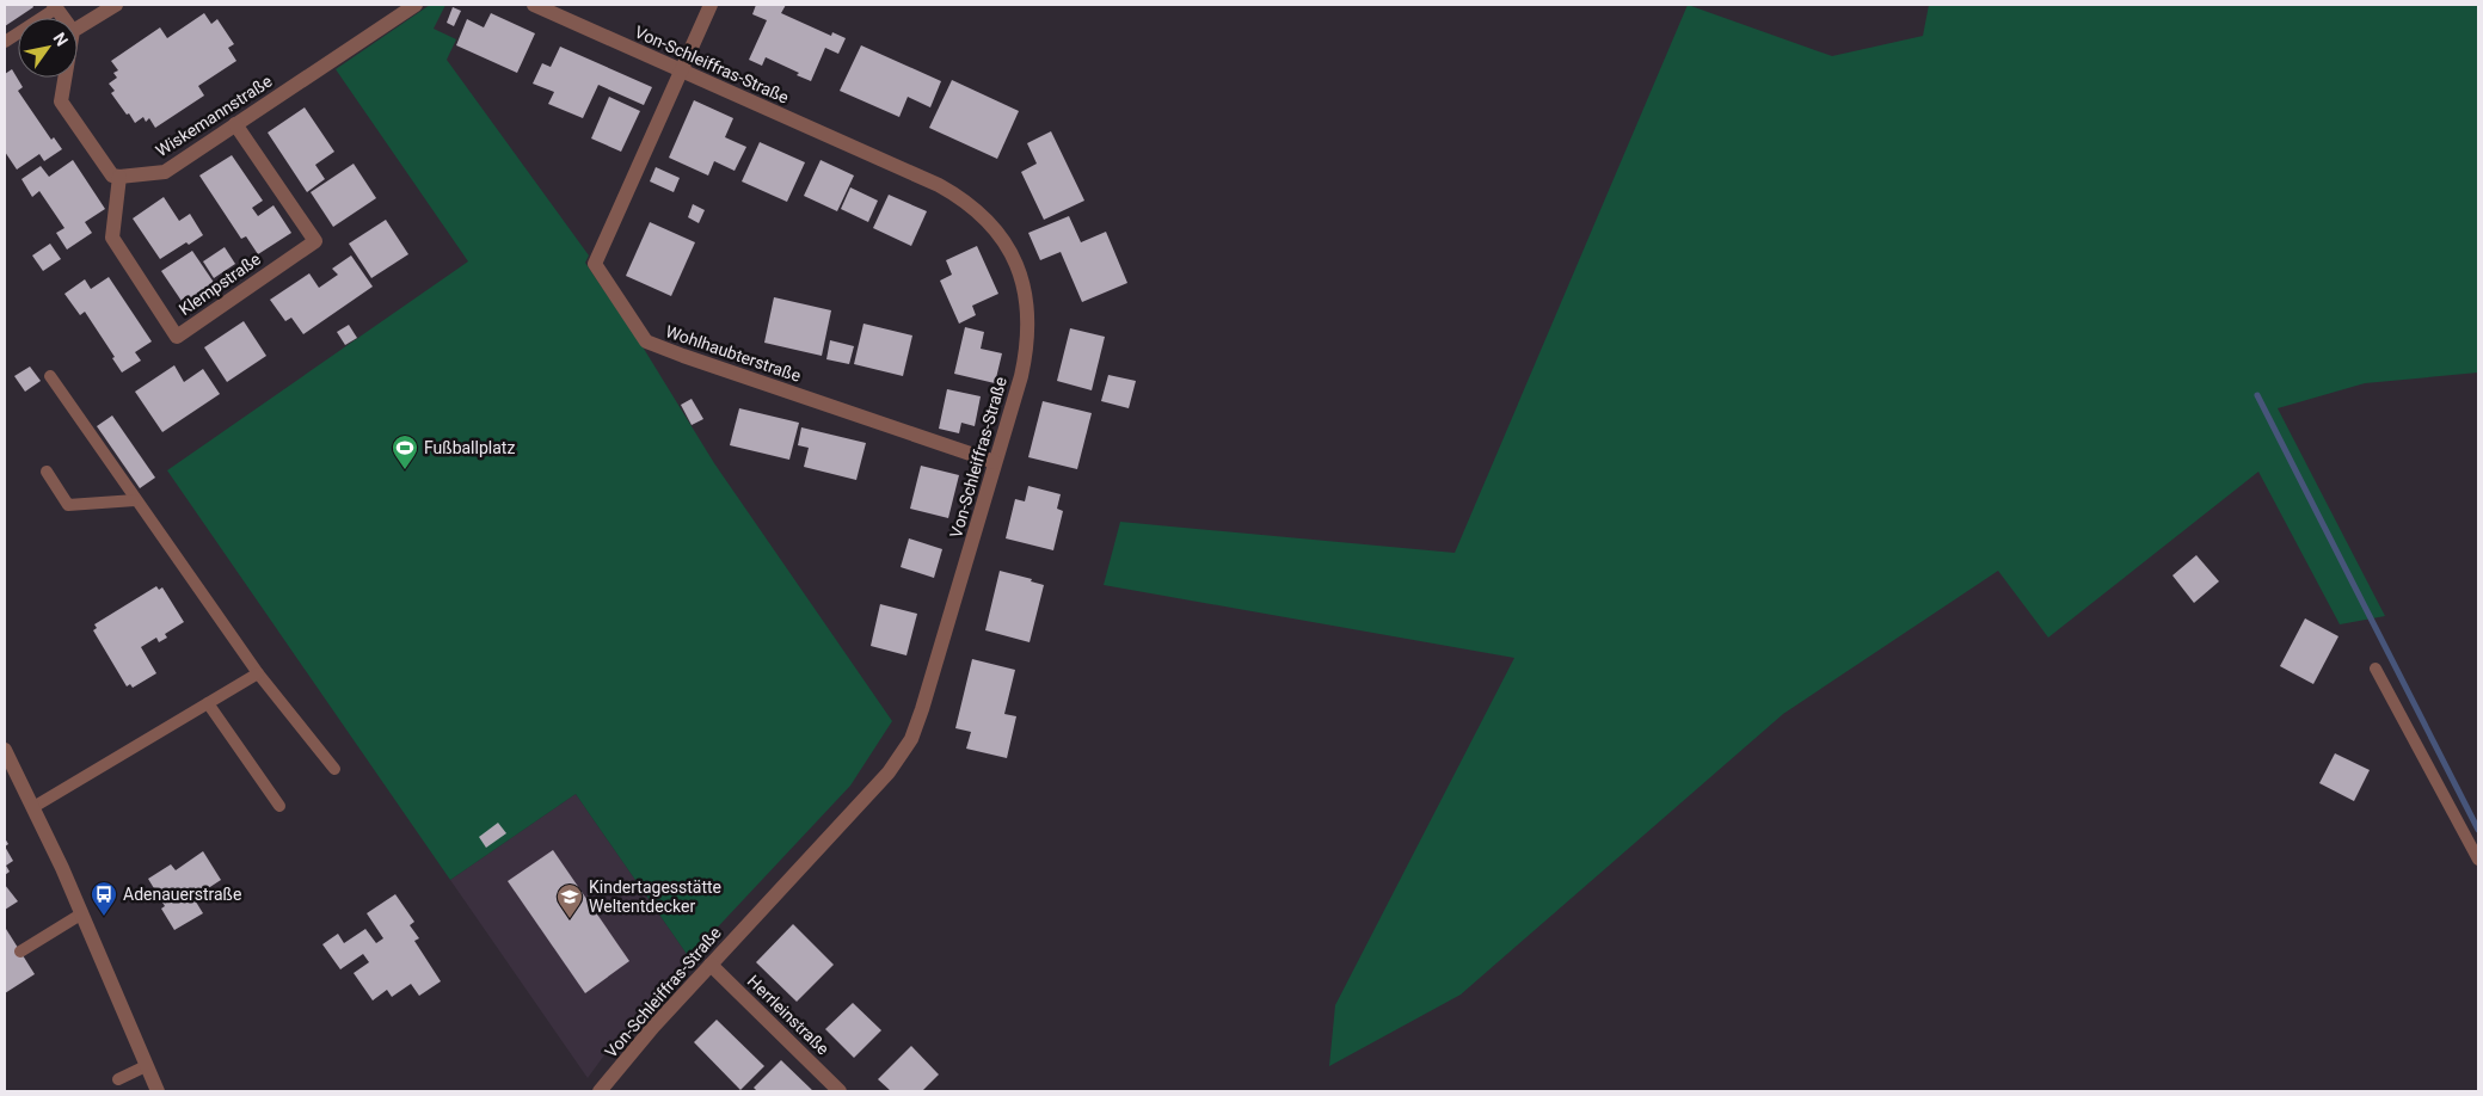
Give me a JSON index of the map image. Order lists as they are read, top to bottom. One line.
{"streets":{"street":["Von-Schleiffras-Straße","Wiskemannstraße","Klempstraße","Wohlhaubterstraße","Herrleinstraße"]},"crossings":[["Von-Schleiffras-Straße","Wohlhaubterstraße"],["Von-Schleiffras-Straße","Herrleinstraße"],["Wiskemannstraße","Klempstraße"]],"places":{"sports":["Fußballplatz"],"bus stop":["Adenauerstraße"],"school or university":["Kindertagesstätte Weltentdecker"]},"north":"top right"}
